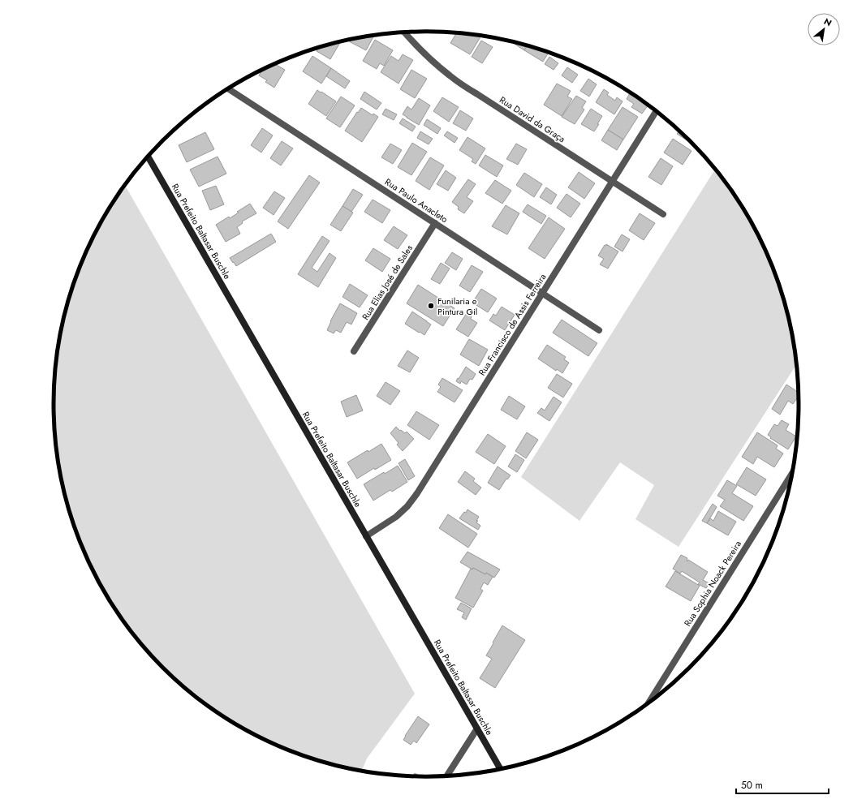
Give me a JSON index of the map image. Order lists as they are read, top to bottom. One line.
{"streets":{"main road":["Rua Prefeito Baltasar Buschle"],"street":["Rua David da Graça","Rua Paulo Anacleto","Rua Elias José de Sales","Rua Francisco de Assis Ferreira","Rua Sophia Noack Pereira"]},"crossings":[["Rua David da Graça","Rua Francisco de Assis Ferreira"],["Rua Paulo Anacleto","Rua Elias José de Sales"],["Rua Paulo Anacleto","Rua Francisco de Assis Ferreira"],["Rua Prefeito Baltasar Buschle","Rua Francisco de Assis Ferreira"]],"places":["Funilaria e Pintura Gil"],"scale_bar":"50 m","north":"top right"}
